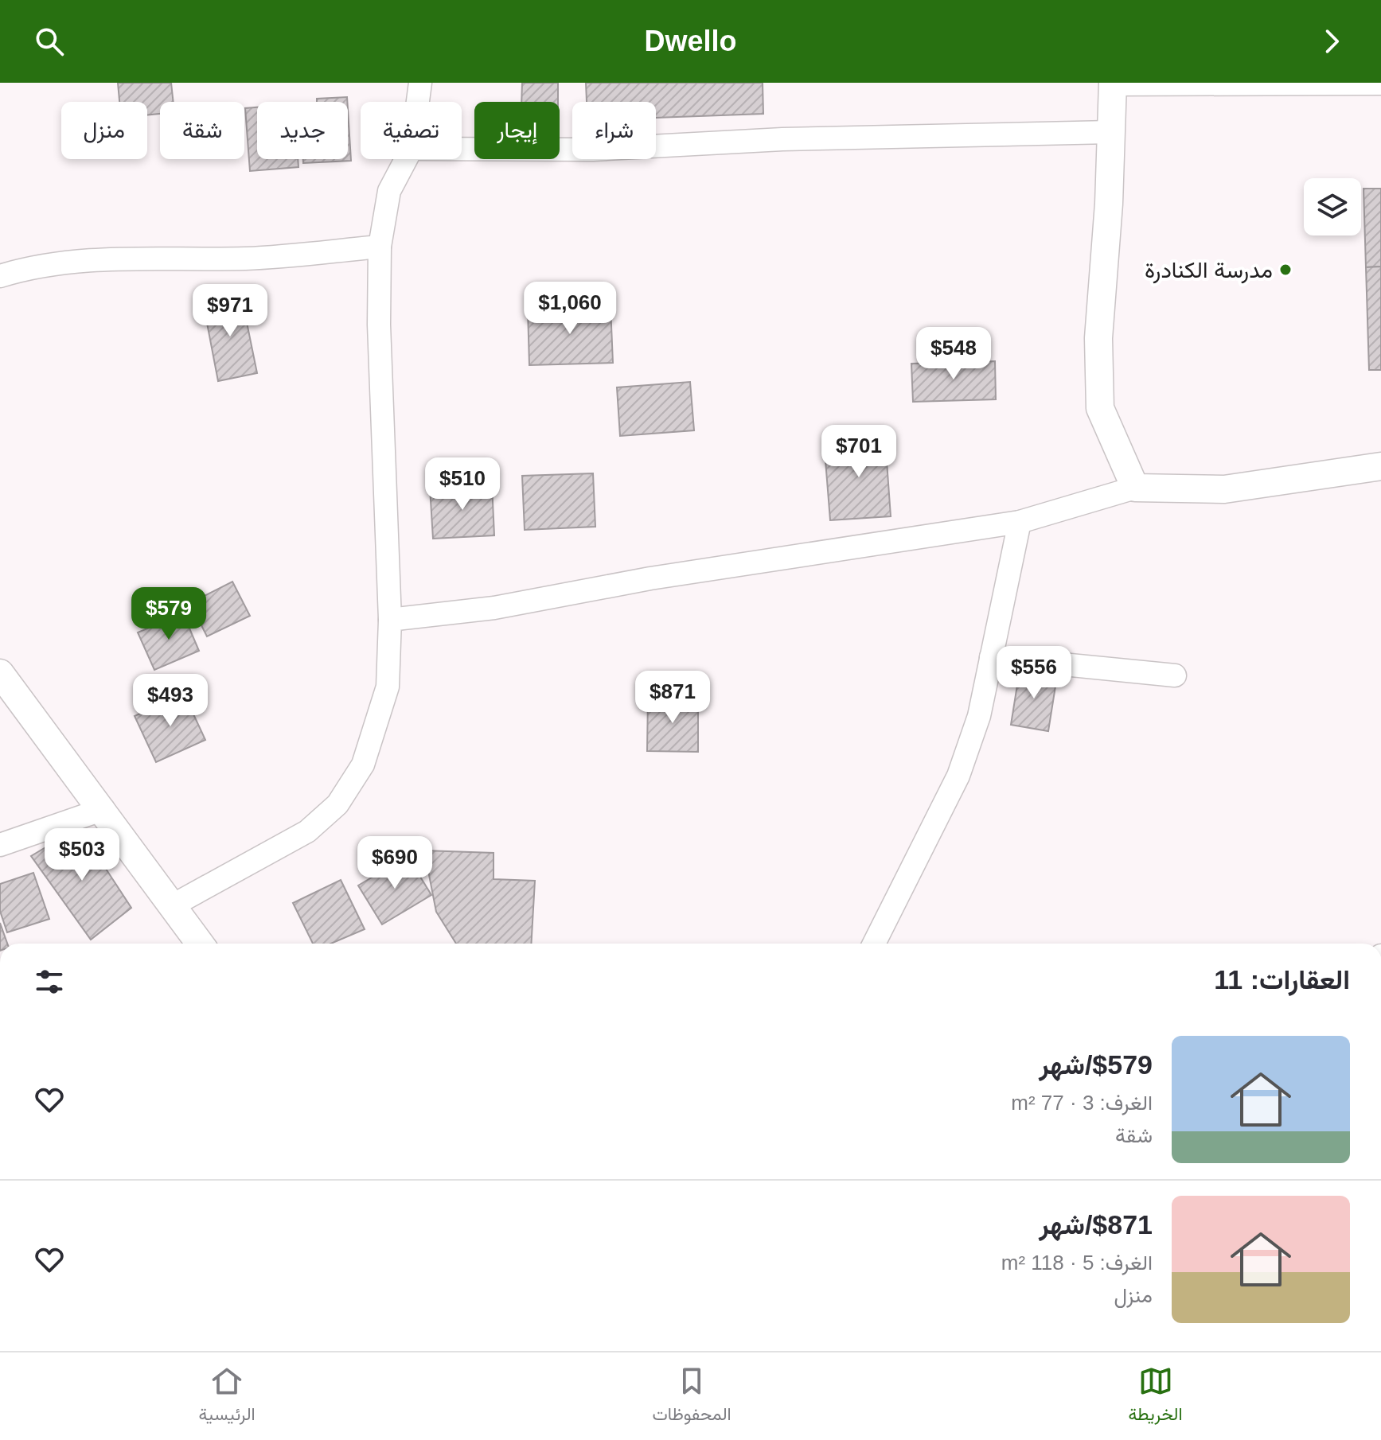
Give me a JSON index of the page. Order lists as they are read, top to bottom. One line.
{"places":["مدرسة الكنادرة"],"page":{"header":"Dwello","chip":["شراء","إيجار","تصفية","جديد","شقة","منزل"],"price":["$1,060","$971","$548","$701","$510","$579","$556","$871","$493","$503","$690"],"heading":"العقارات: 11","list":[{"name":"$579/شهر","note":"الغرف: 3 · 77 m² · شقة"},{"name":"$871/شهر","note":"الغرف: 5 · 118 m² · منزل"}],"tabs":["الخريطة","المحفوظات","الرئيسية"]}}
